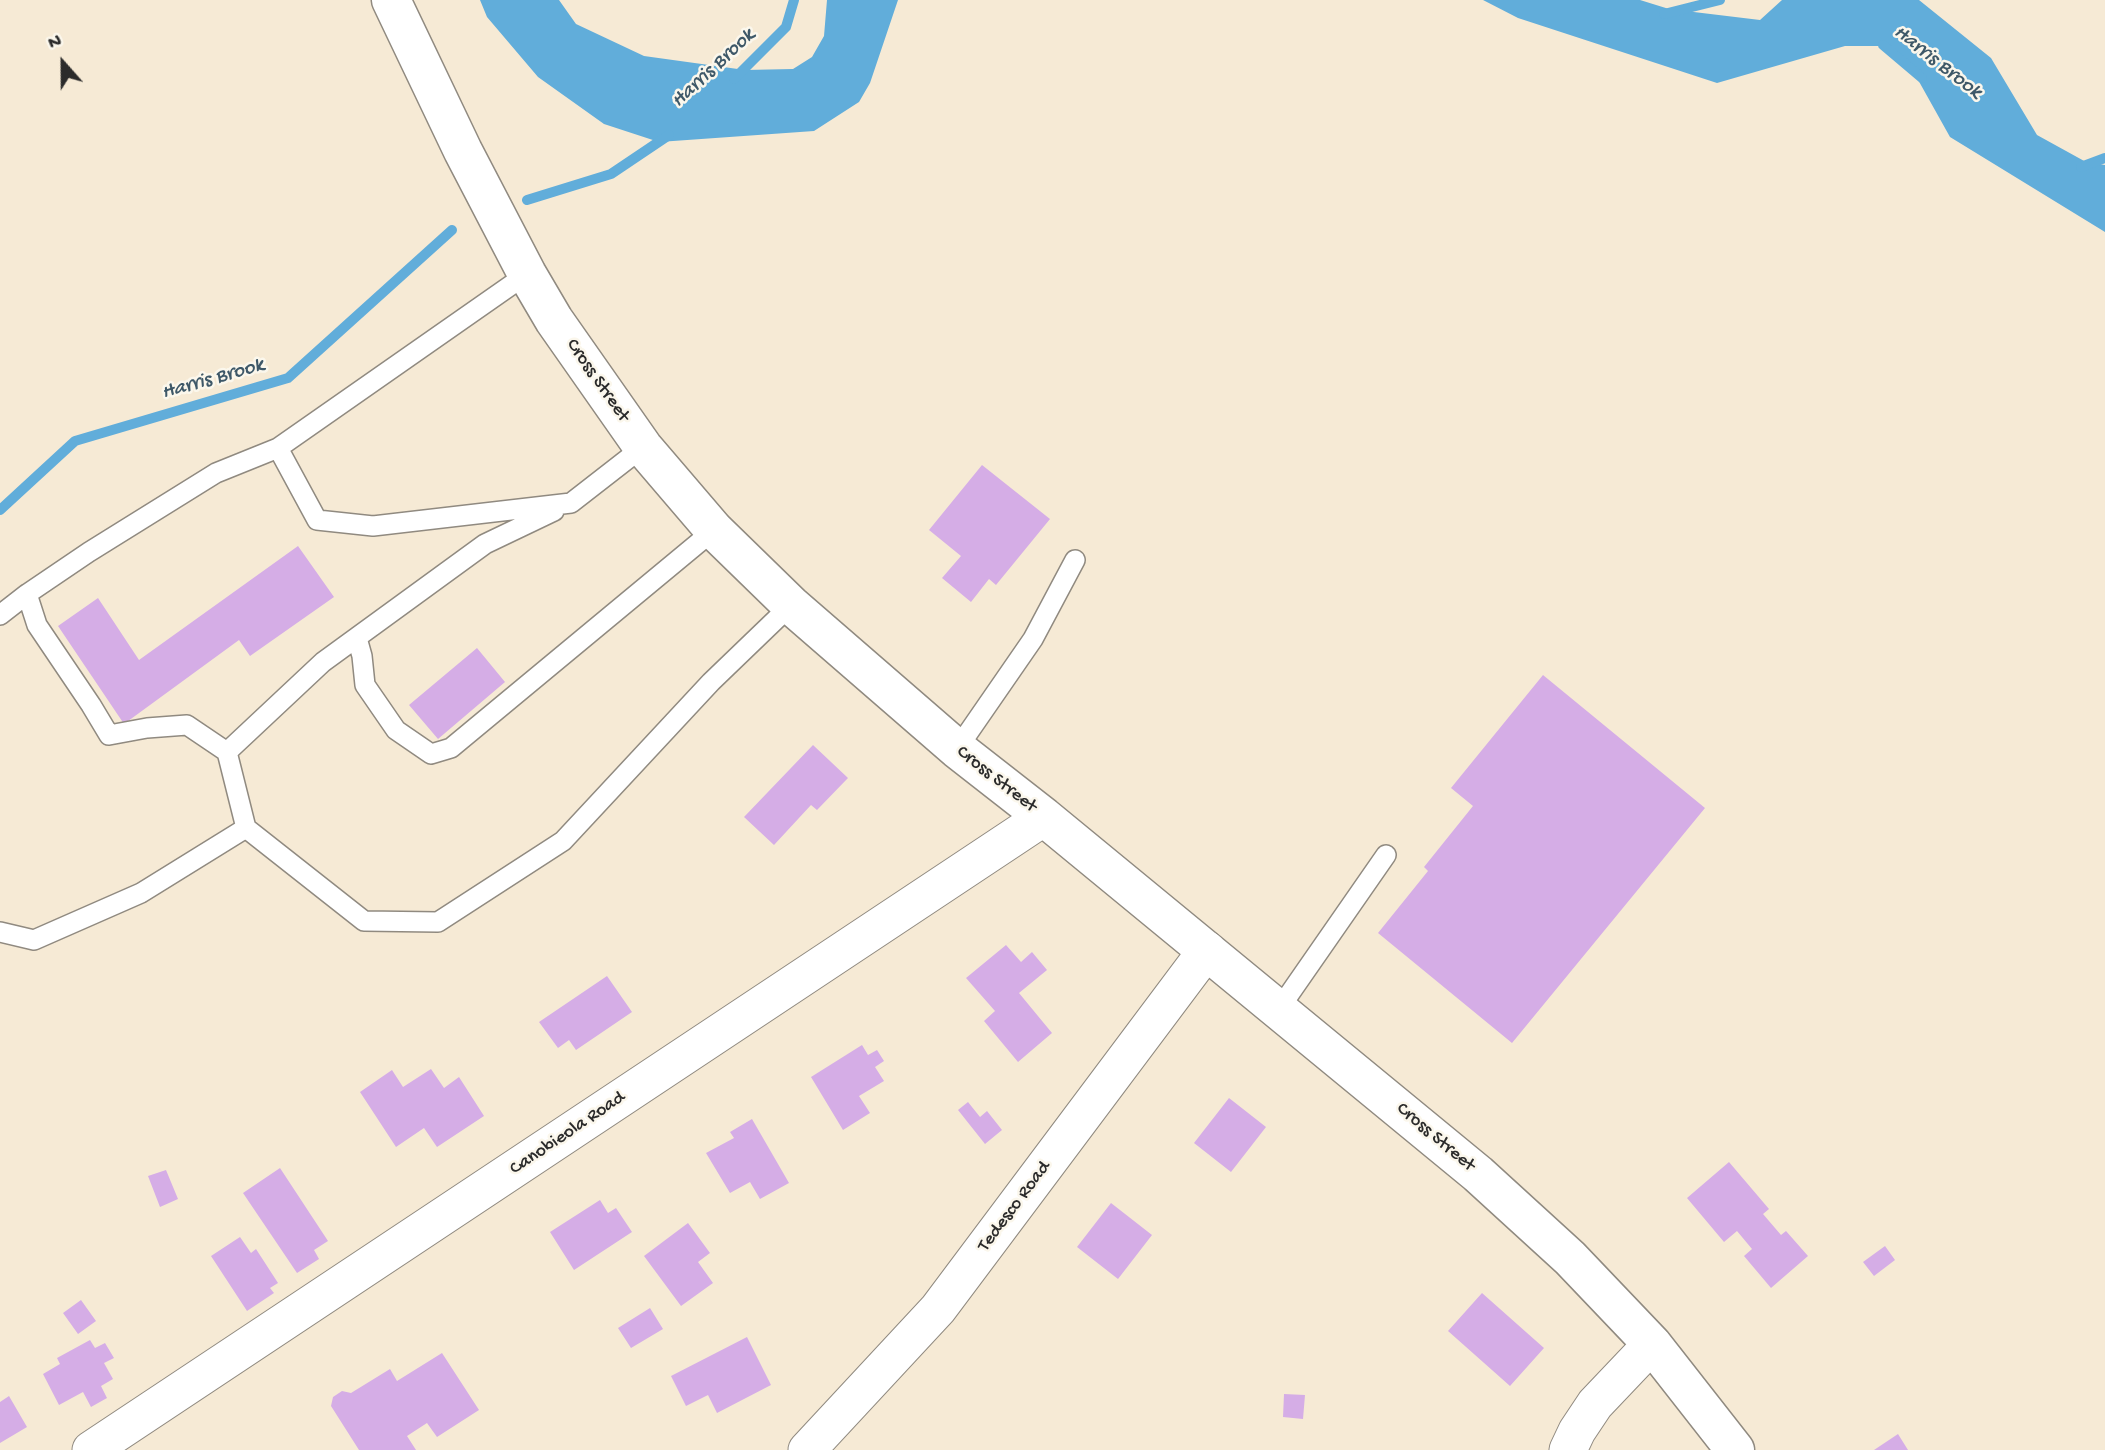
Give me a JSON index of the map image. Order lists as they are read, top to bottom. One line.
{"streets":{"street":["Cross Street","Canobieola Road","Tedesco Road"]},"crossings":[["Cross Street","Canobieola Road"],["Cross Street","Tedesco Road"]],"water":["Harris Brook"],"north":"top"}
